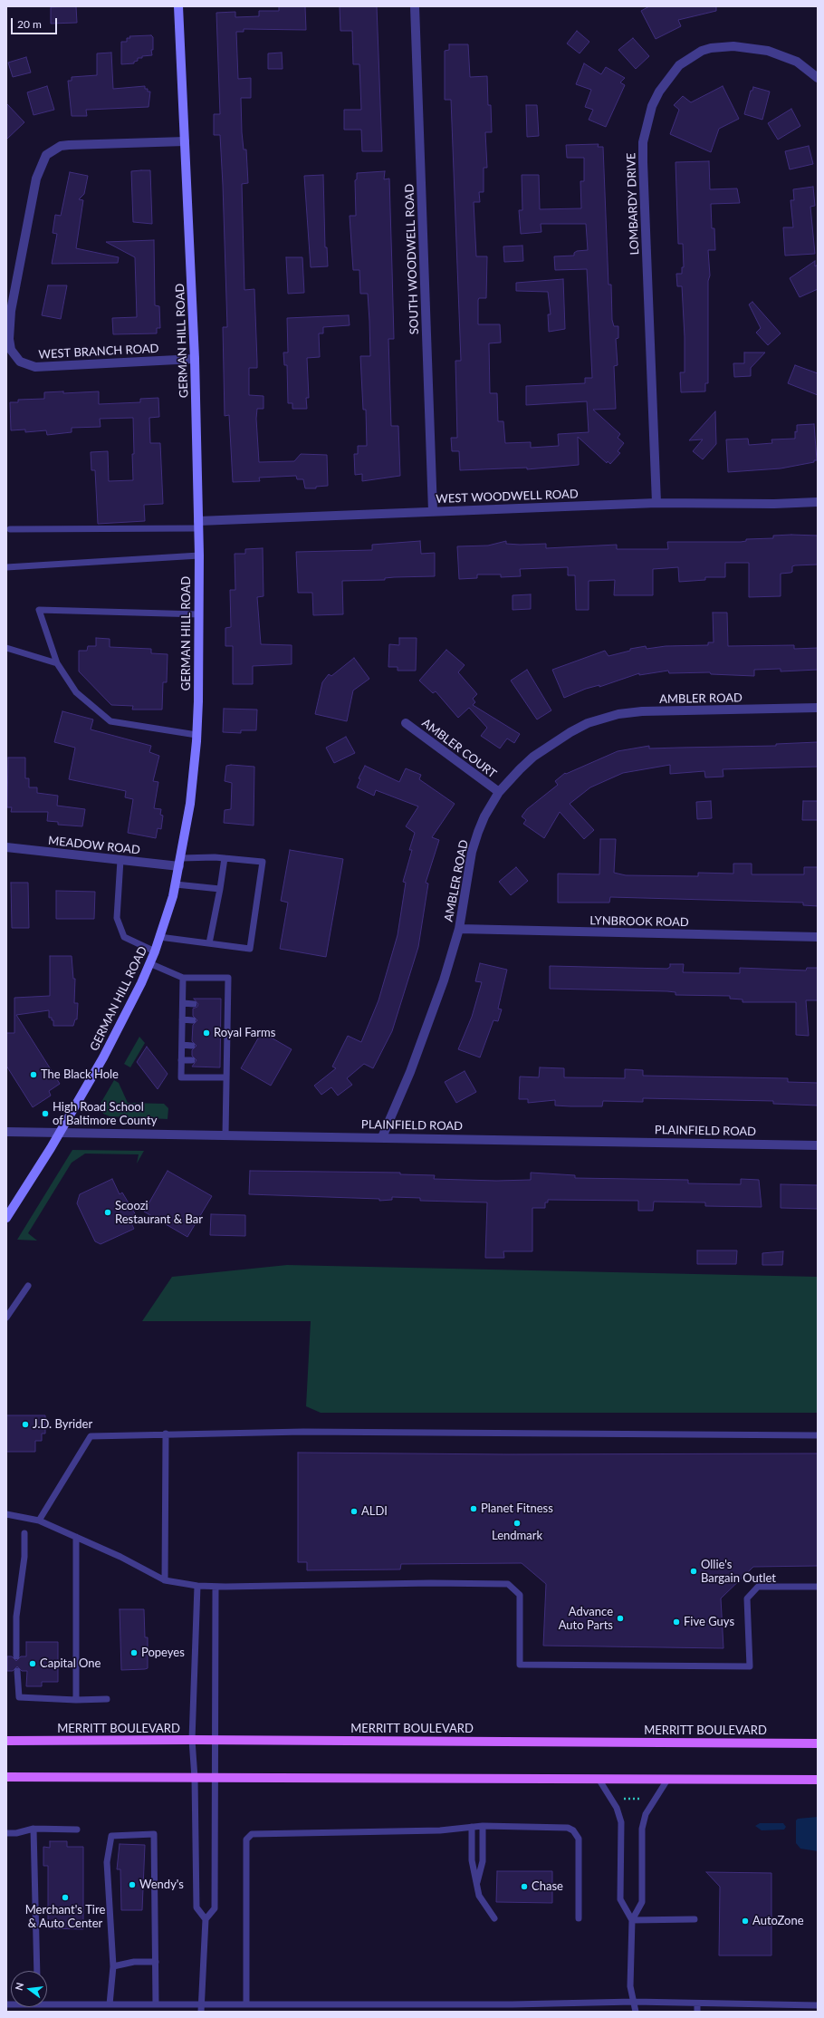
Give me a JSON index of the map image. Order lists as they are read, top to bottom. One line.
{"streets":{"main road":["MERRITT BOULEVARD"],"street":["LOMBARDY DRIVE","SOUTH WOODWELL ROAD","GERMAN HILL ROAD","WEST BRANCH ROAD","WEST WOODWELL ROAD","AMBLER ROAD","AMBLER COURT","MEADOW ROAD","LYNBROOK ROAD","PLAINFIELD ROAD"]},"crossings":[["LOMBARDY DRIVE","WEST WOODWELL ROAD"],["SOUTH WOODWELL ROAD","WEST WOODWELL ROAD"],["GERMAN HILL ROAD","WEST BRANCH ROAD"],["GERMAN HILL ROAD","WEST WOODWELL ROAD"],["GERMAN HILL ROAD","MEADOW ROAD"],["GERMAN HILL ROAD","PLAINFIELD ROAD"],["AMBLER ROAD","AMBLER COURT"],["AMBLER ROAD","LYNBROOK ROAD"],["AMBLER ROAD","PLAINFIELD ROAD"]],"places":["Royal Farms","The Black Hole","High Road School of Baltimore County","Scoozi Restaurant & Bar","J.D. Byrider","Planet Fitness","ALDI","Lendmark","Ollie's Bargain Outlet","Advance Auto Parts","Five Guys","Popeyes","Capital One","Wendy's","Chase","Merchant's Tire & Auto Center","AutoZone"],"scale_bar":"20 m","north":"left"}
